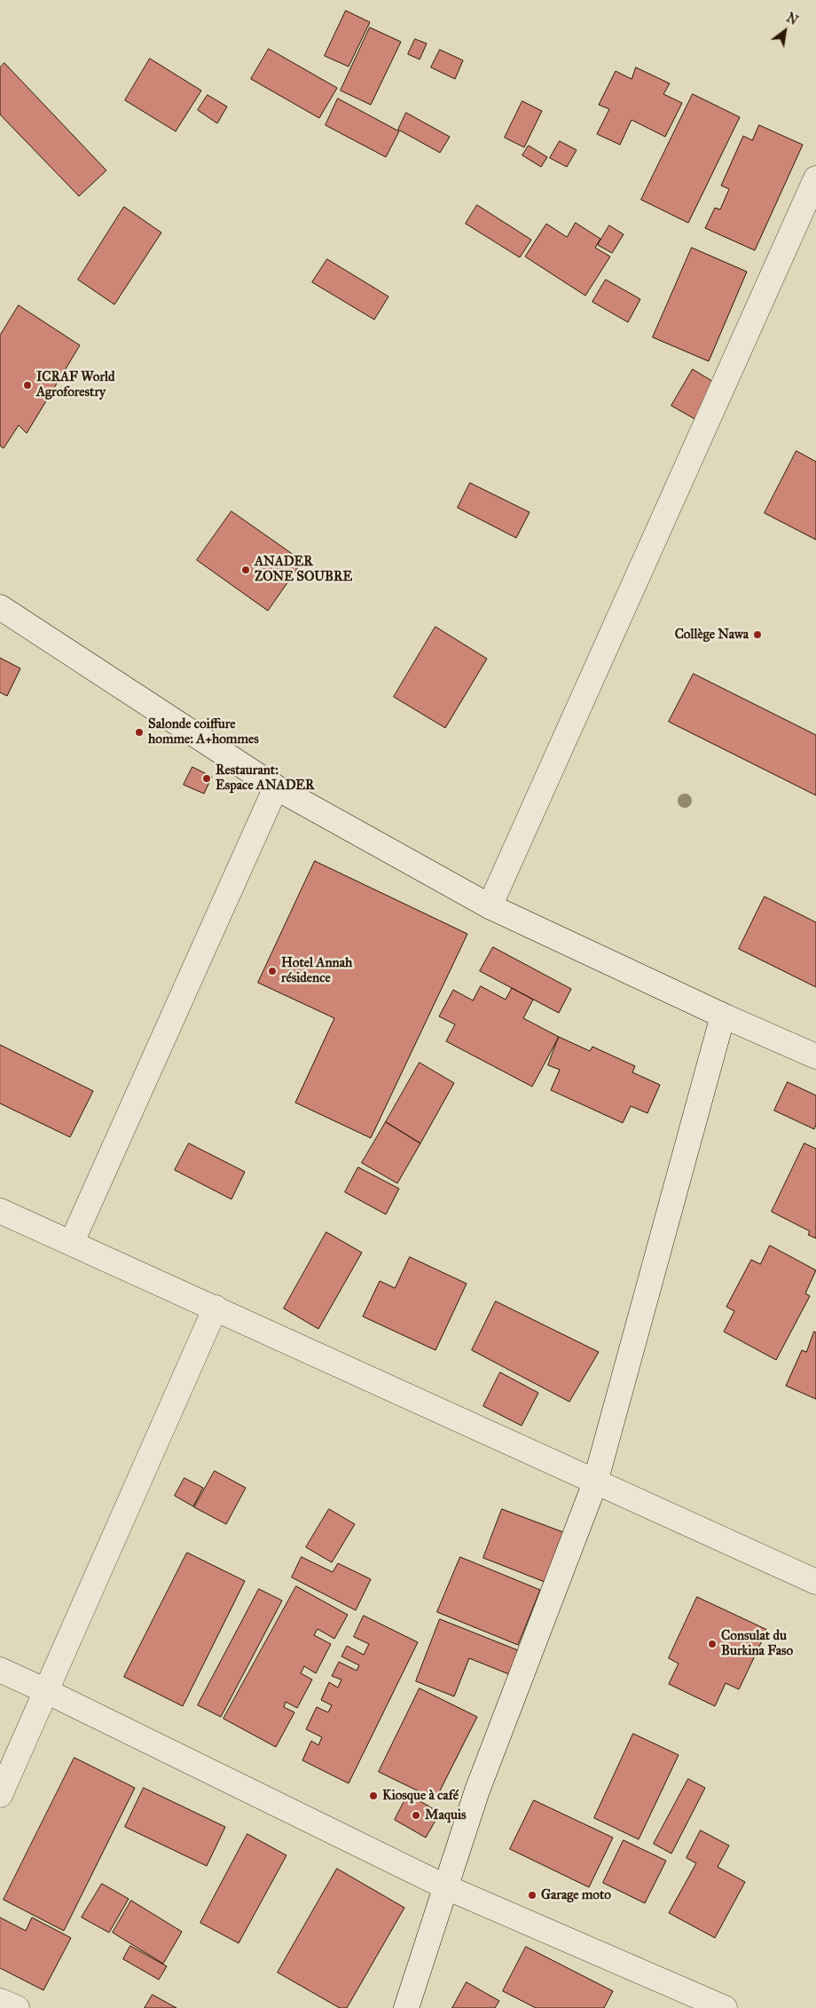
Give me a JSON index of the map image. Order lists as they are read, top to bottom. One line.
{"places":["ICRAF World Agroforestry","ANADER ZONE SOUBRE","Collège Nawa","Salonde coiffure homme: A+hommes","Restaurant: Espace ANADER","Hotel Annah résidence","Consulat du Burkina Faso","Kiosque à café","Maquis","Garage moto"],"north":"top right"}
